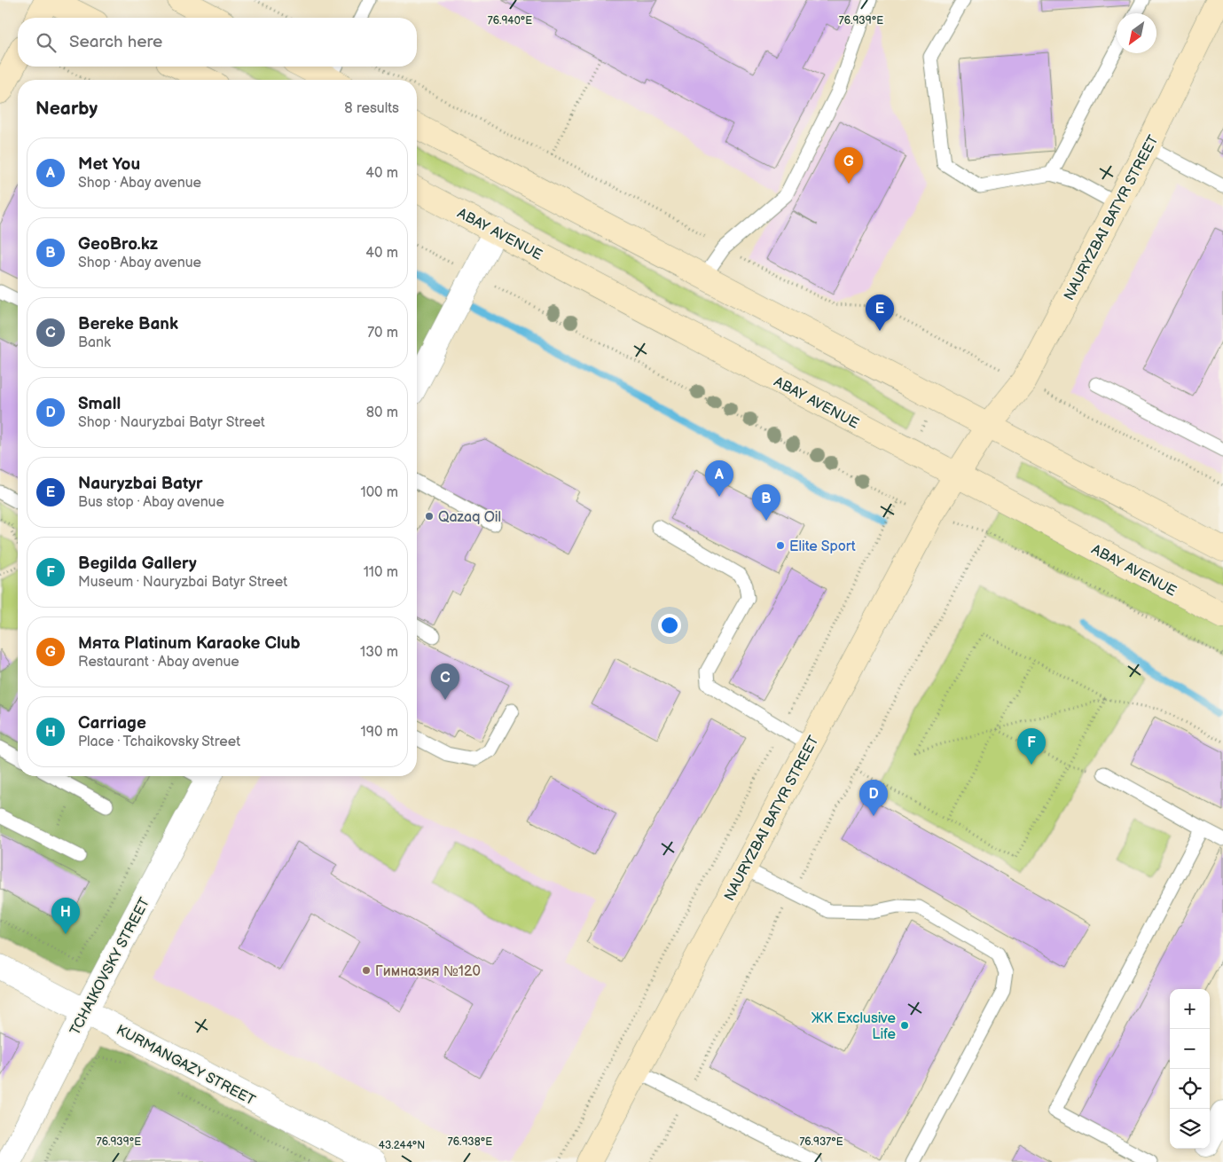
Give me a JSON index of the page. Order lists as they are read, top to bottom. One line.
{"streets":{"main road":["NAURYZBAI BATYR STREET","ABAY AVENUE"],"street":["TCHAIKOVSKY STREET","KURMANGAZY STREET"]},"crossings":[["NAURYZBAI BATYR STREET","ABAY AVENUE"],["TCHAIKOVSKY STREET","KURMANGAZY STREET"]],"places":["Qazaq Oil","Elite Sport","Гимназия №120","ЖК Exclusive Life"],"north":"bottom left","page":{"search":"Search here","heading":["Nearby","8 results"],"list":[{"mark":"A","name":"Met You","note":"Shop · Abay avenue","value":"40 m"},{"mark":"B","name":"GeoBro.kz","note":"Shop · Abay avenue","value":"40 m"},{"mark":"C","name":"Bereke Bank","note":"Bank","value":"70 m"},{"mark":"D","name":"Small","note":"Shop · Nauryzbai Batyr Street","value":"80 m"},{"mark":"E","name":"Nauryzbai Batyr","note":"Bus stop · Abay avenue","value":"100 m"},{"mark":"F","name":"Begilda Gallery","note":"Museum · Nauryzbai Batyr Street","value":"110 m"},{"mark":"G","name":"Мята Platinum Karaoke Club","note":"Restaurant · Abay avenue","value":"130 m"},{"mark":"H","name":"Carriage","note":"Place · Tchaikovsky Street","value":"190 m"}],"pins":["G","E","A","B","C","F","D","H"],"map_buttons":["+","−"]},"coordinates":["76.940°E","76.939°E","76.938°E","76.937°E","43.244°N"]}
